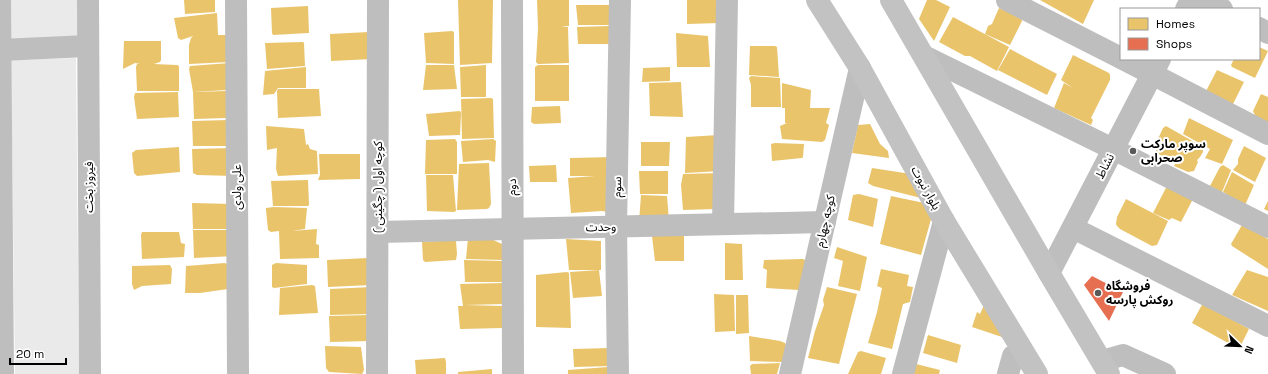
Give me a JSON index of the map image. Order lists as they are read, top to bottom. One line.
{"streets":{"main road":["بلوار نبوت"],"street":["نشاط","فیروز بخت","علی ولدی","کوچه اول ( چگینی )","دوم","سوم","کوچه چهارم","وحدت"]},"crossings":[["کوچه اول ( چگینی )","وحدت"],["دوم","وحدت"],["سوم","وحدت"],["بلوار نبوت","کوچه چهارم"],["کوچه چهارم","وحدت"]],"places":["سوپر مارکت صحرابی","فروشگاه روکش پارسه"],"legend":["Homes","Shops"],"scale_bar":"20 m","north":"bottom right"}
